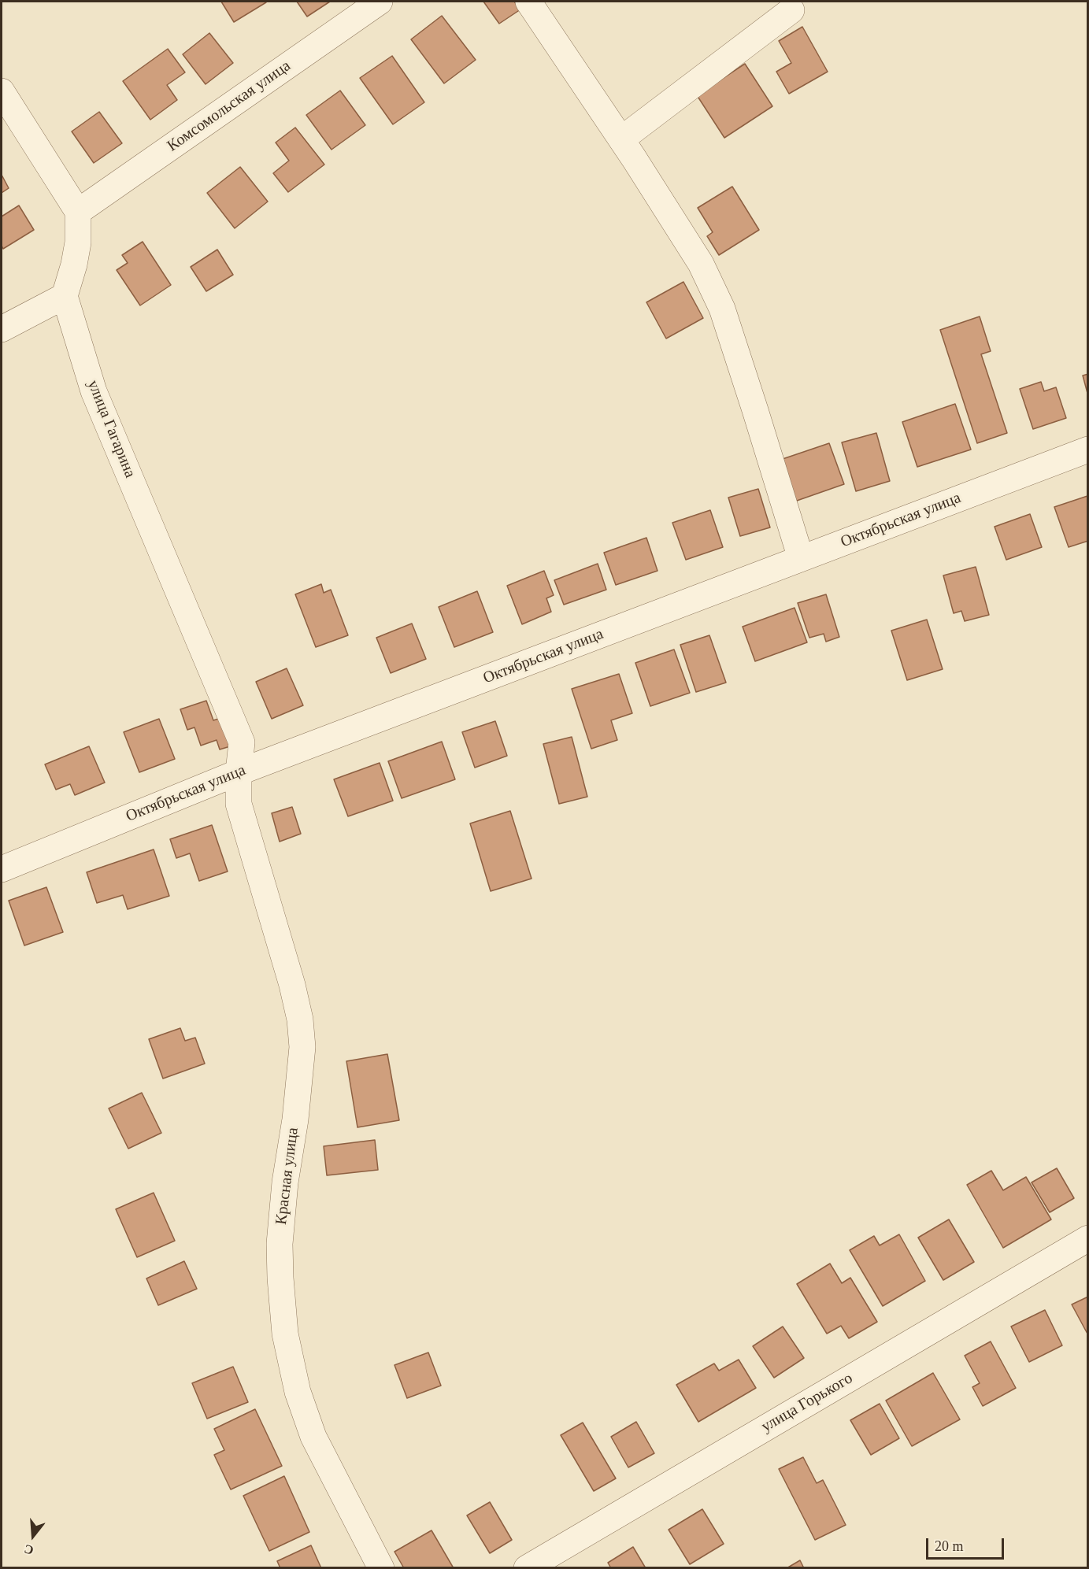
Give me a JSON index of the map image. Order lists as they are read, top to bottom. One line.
{"streets":{"street":["Комсомольская улица","улица Гагарина","Октябрьская улица","Красная улица","улица Горького"]},"crossings":[["улица Гагарина","Октябрьская улица"],["улица Гагарина","Красная улица"],["Октябрьская улица","Красная улица"]],"scale_bar":"20 m","north":"bottom"}
